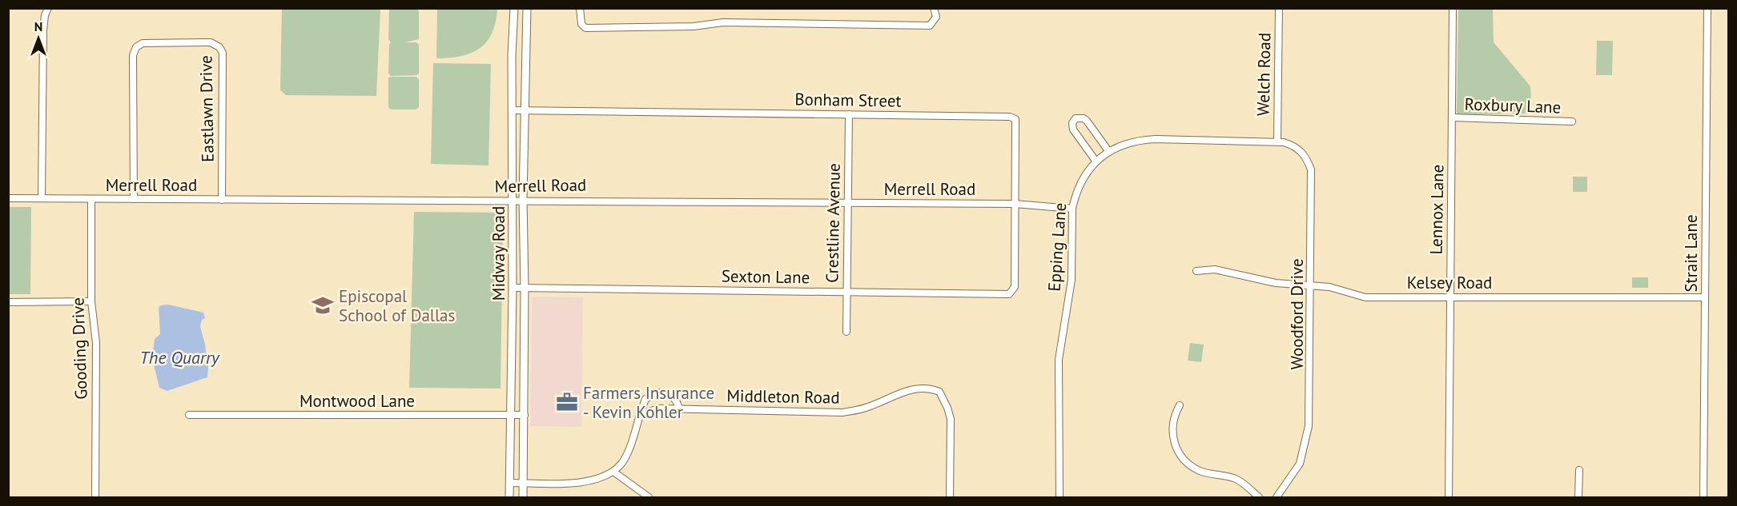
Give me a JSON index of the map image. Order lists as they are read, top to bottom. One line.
{"streets":{"main road":["Midway Road"],"street":["Welch Road","Bonham Street","Roxbury Lane","Eastlawn Drive","Merrell Road","Lennox Lane","Crestline Avenue","Epping Lane","Strait Lane","Sexton Lane","Kelsey Road","Woodford Drive","Gooding Drive","Middleton Road","Montwood Lane"]},"crossings":[["Welch Road","Epping Lane"],["Welch Road","Woodford Drive"],["Bonham Street","Merrell Road"],["Bonham Street","Crestline Avenue"],["Bonham Street","Midway Road"],["Bonham Street","Sexton Lane"],["Roxbury Lane","Lennox Lane"],["Eastlawn Drive","Merrell Road"],["Merrell Road","Crestline Avenue"],["Merrell Road","Epping Lane"],["Merrell Road","Midway Road"],["Merrell Road","Gooding Drive"],["Lennox Lane","Kelsey Road"],["Crestline Avenue","Sexton Lane"],["Epping Lane","Woodford Drive"],["Midway Road","Sexton Lane"],["Midway Road","Montwood Lane"],["Strait Lane","Kelsey Road"],["Kelsey Road","Woodford Drive"]],"water":["The Quarry"],"places":{"school or university":["Episcopal School of Dallas"],"office":["Farmers Insurance - Kevin Kohler"]},"north":"top"}
